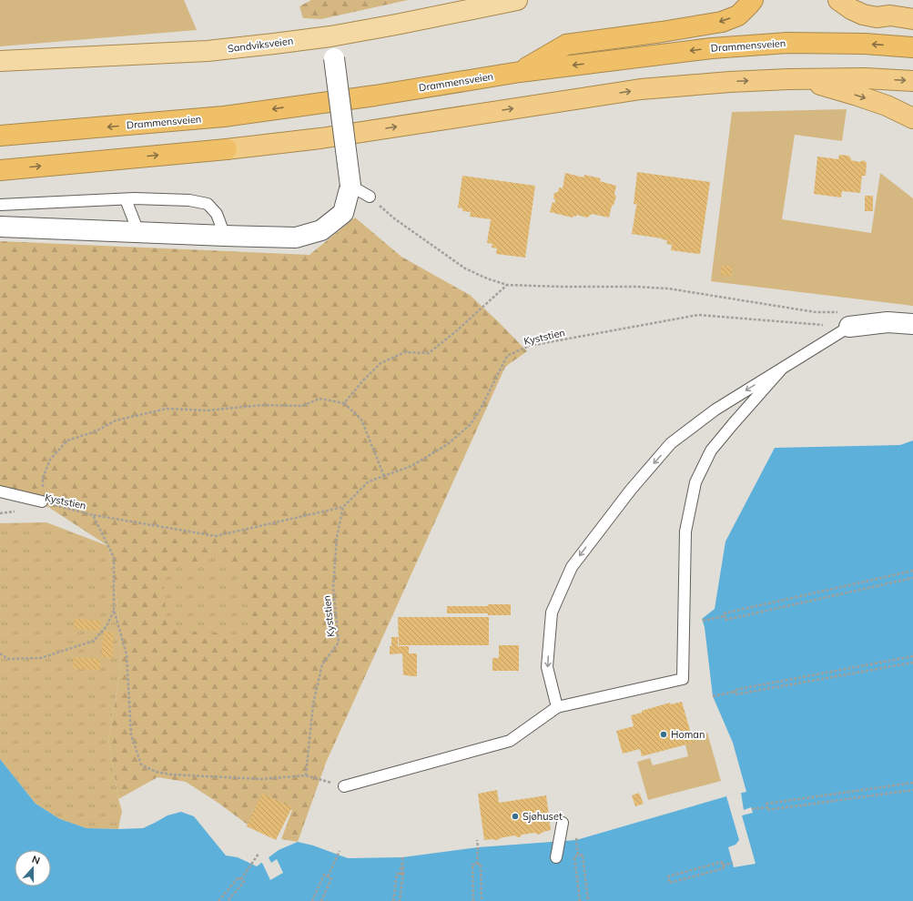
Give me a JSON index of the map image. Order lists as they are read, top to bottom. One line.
{"streets":{"highway":["Drammensveien"],"main road":["Sandviksveien"],"path":["Kyststien"]},"places":["Homan","Sjøhuset"],"north":"top"}
